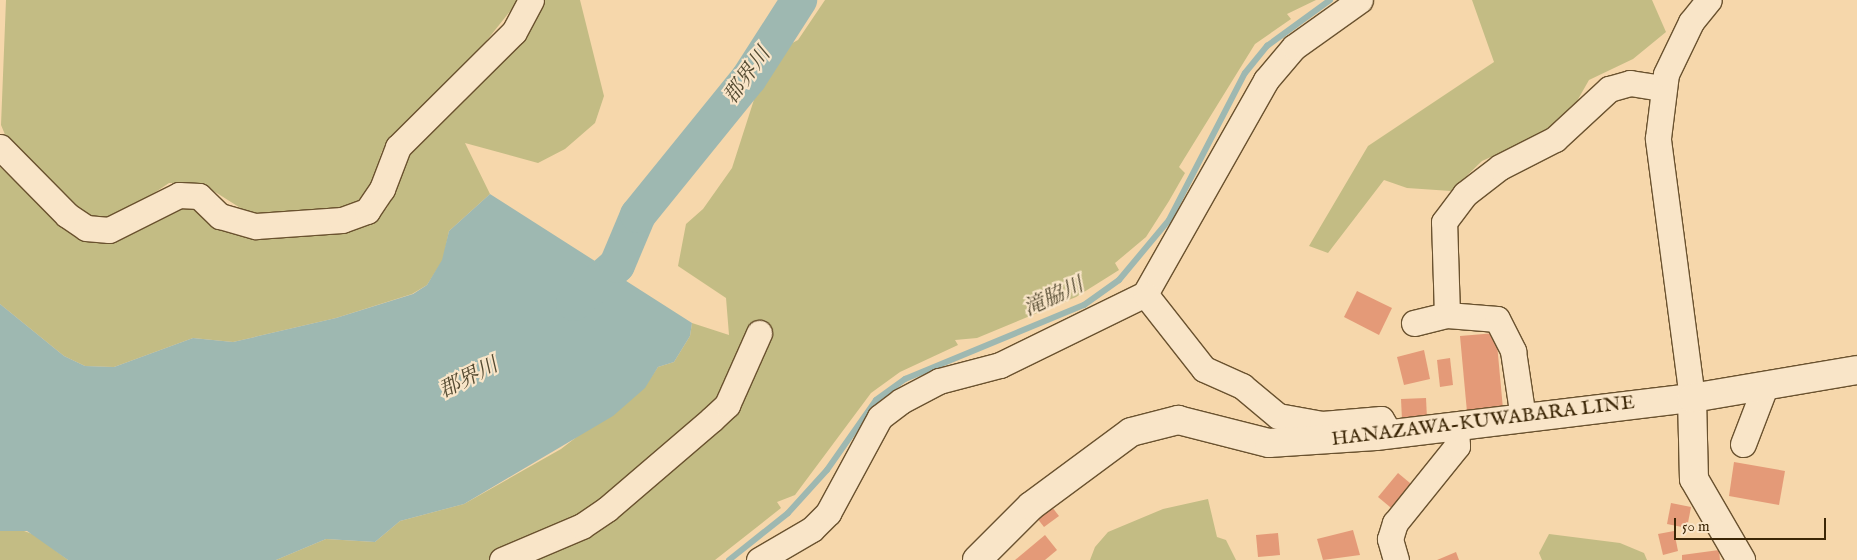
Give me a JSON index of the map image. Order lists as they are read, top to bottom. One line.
{"streets":{"main road":["HANAZAWA-KUWABARA LINE"]},"water":["郡界川","滝脇川"],"scale_bar":"50 m"}
